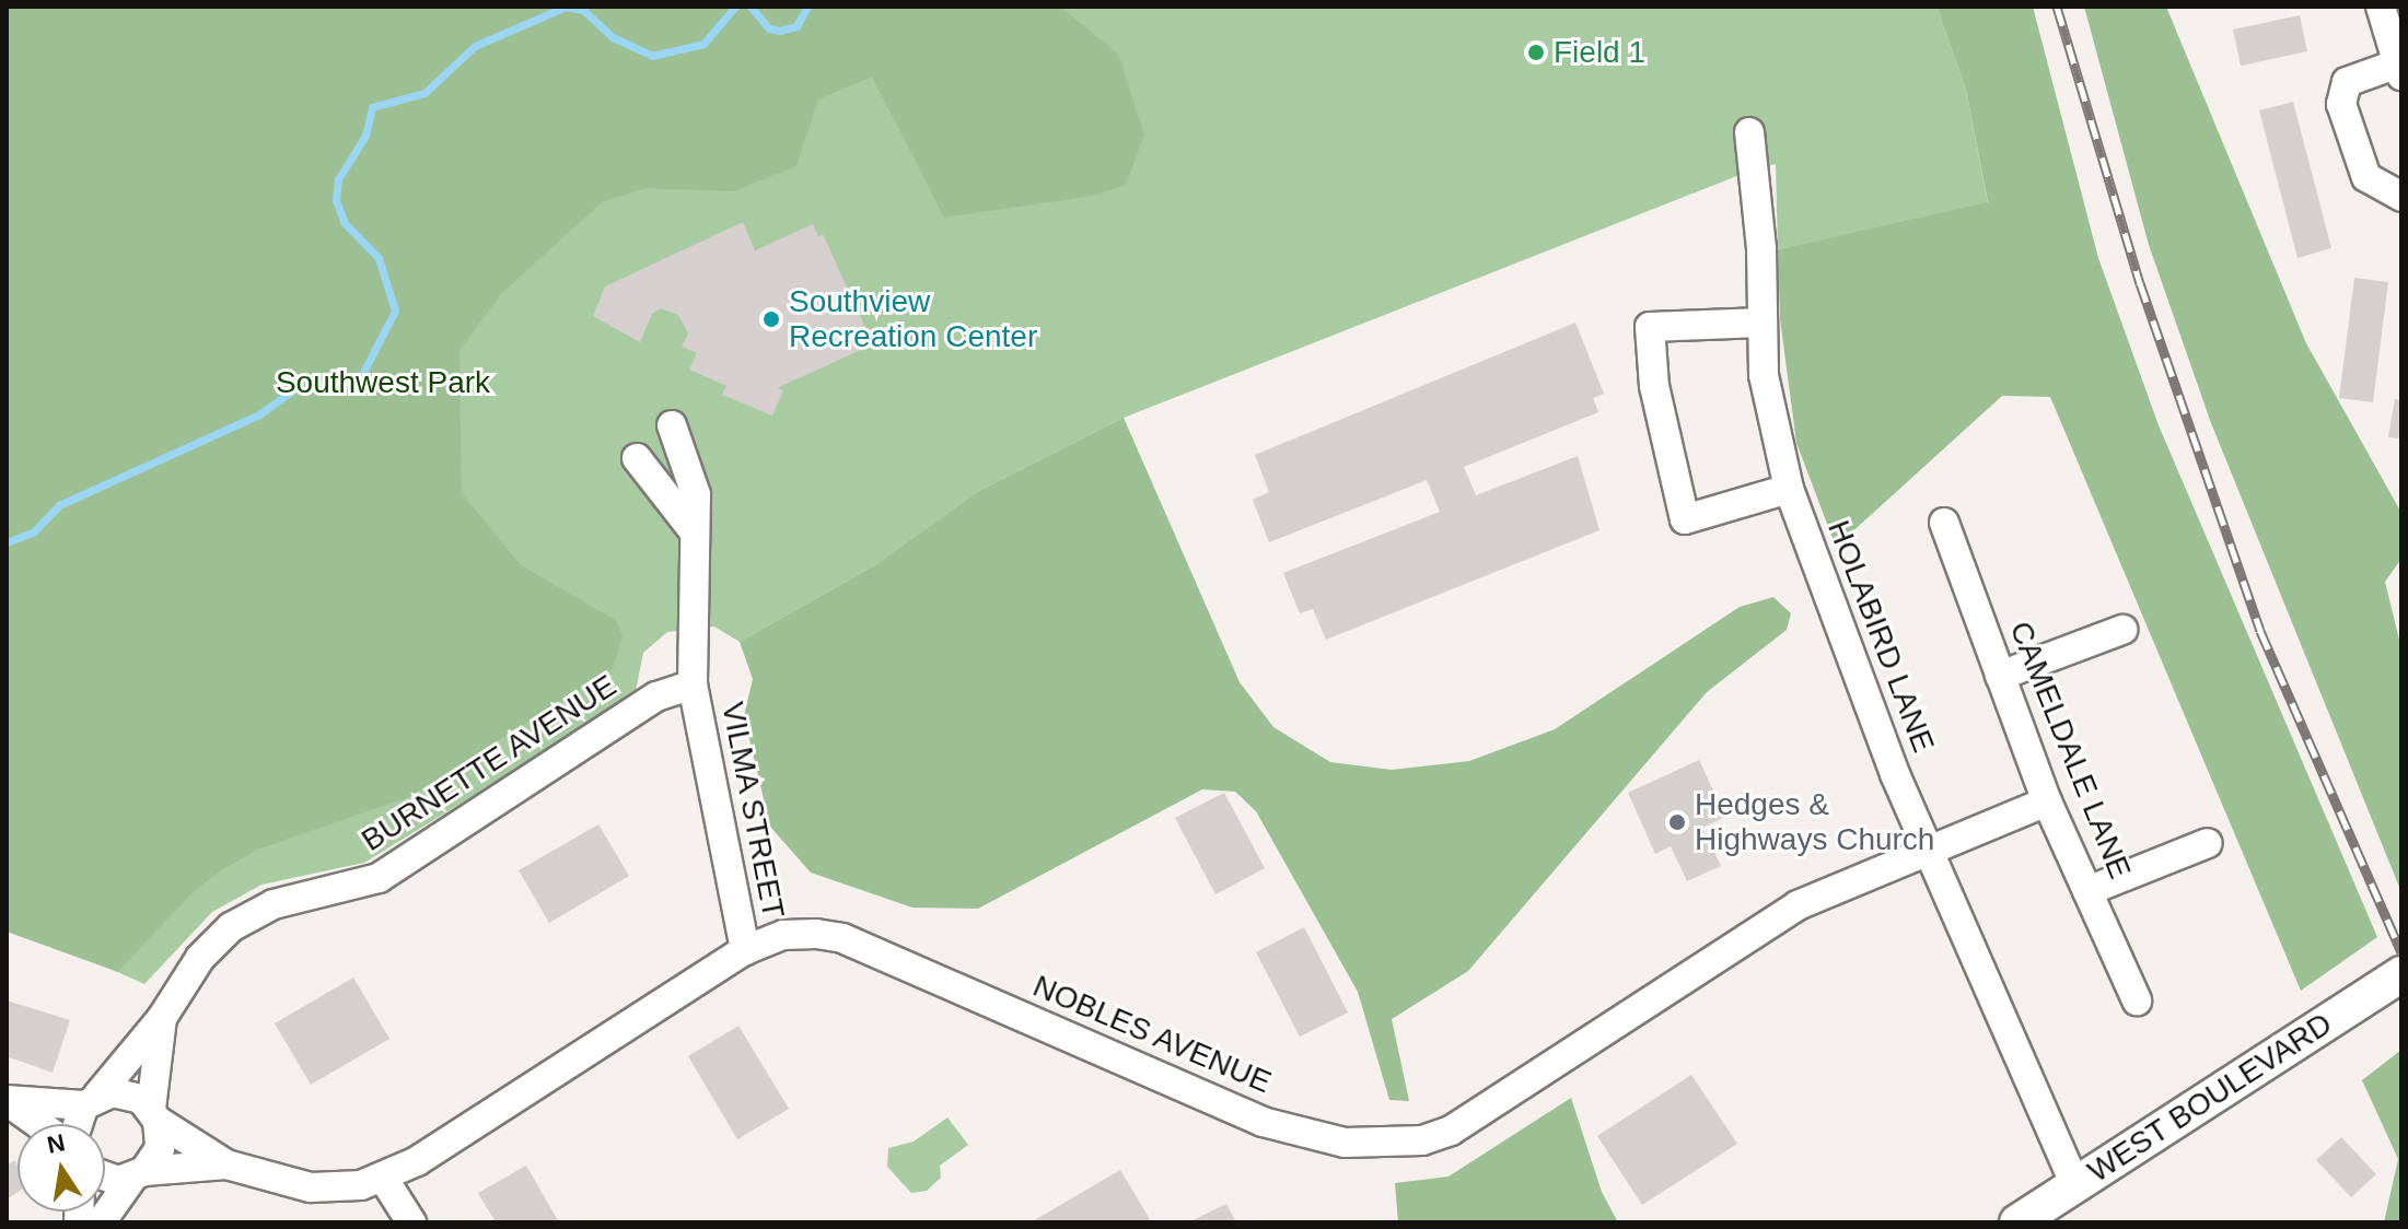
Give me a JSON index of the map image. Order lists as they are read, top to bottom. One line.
{"streets":{"main road":["WEST BOULEVARD"],"street":["HOLABIRD LANE","CAMELDALE LANE","BURNETTE AVENUE","VILMA STREET","NOBLES AVENUE"]},"crossings":[["HOLABIRD LANE","NOBLES AVENUE"],["HOLABIRD LANE","WEST BOULEVARD"],["CAMELDALE LANE","NOBLES AVENUE"],["BURNETTE AVENUE","VILMA STREET"],["BURNETTE AVENUE","NOBLES AVENUE"],["VILMA STREET","NOBLES AVENUE"]],"parks":["Southwest Park"],"places":["Field 1","Southview Recreation Center","Hedges & Highways Church"],"north":"top"}
